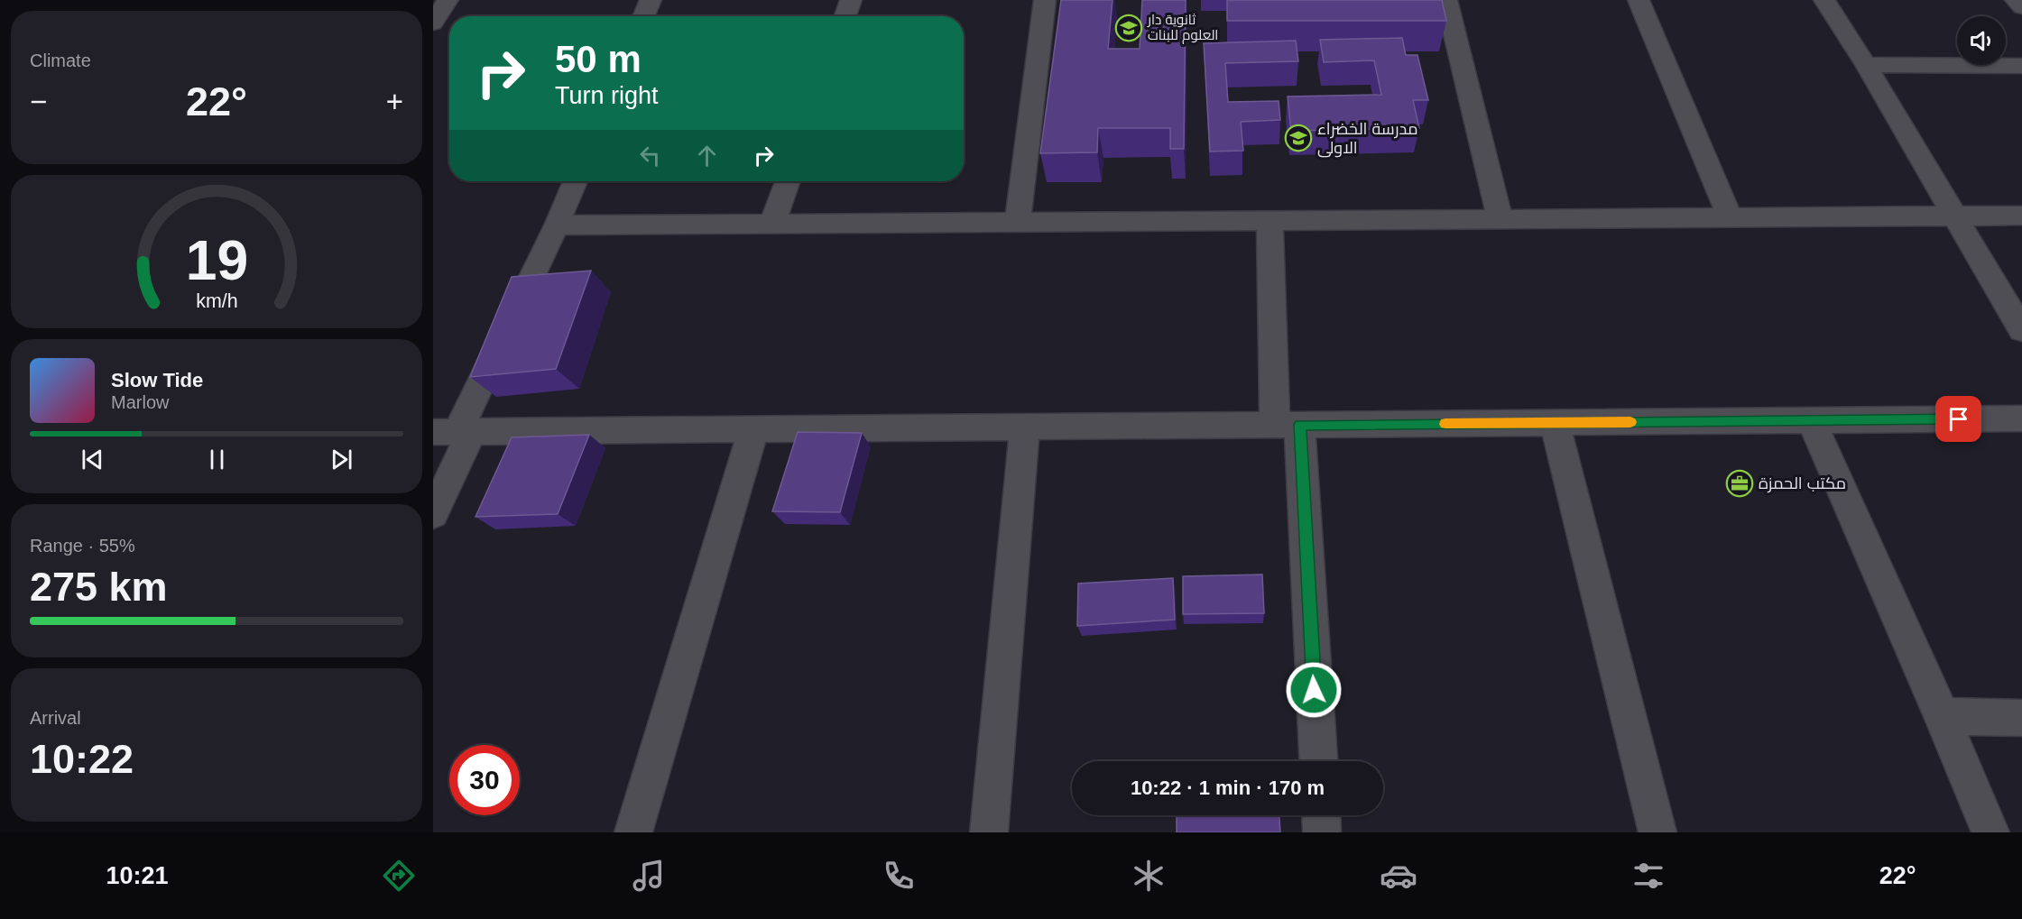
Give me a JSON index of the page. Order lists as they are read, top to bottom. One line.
{"places":{"school or university":["ثانوية دار العلوم للبنات","مدرسة الخضراء الاولى"],"office":["مكتب الحمزة"]},"page":{"tile":["Climate",["Range · 55%","275 km"],["Arrival","10:22"]],"turn":["50 m","Turn right"],"heat":["−","22°","+"],"song":["Slow Tide","Marlow"],"limit":"30","trip":"10:22 · 1 min · 170 m","tabs":["10:21","22°"],"gauge":["19","km/h"]}}
